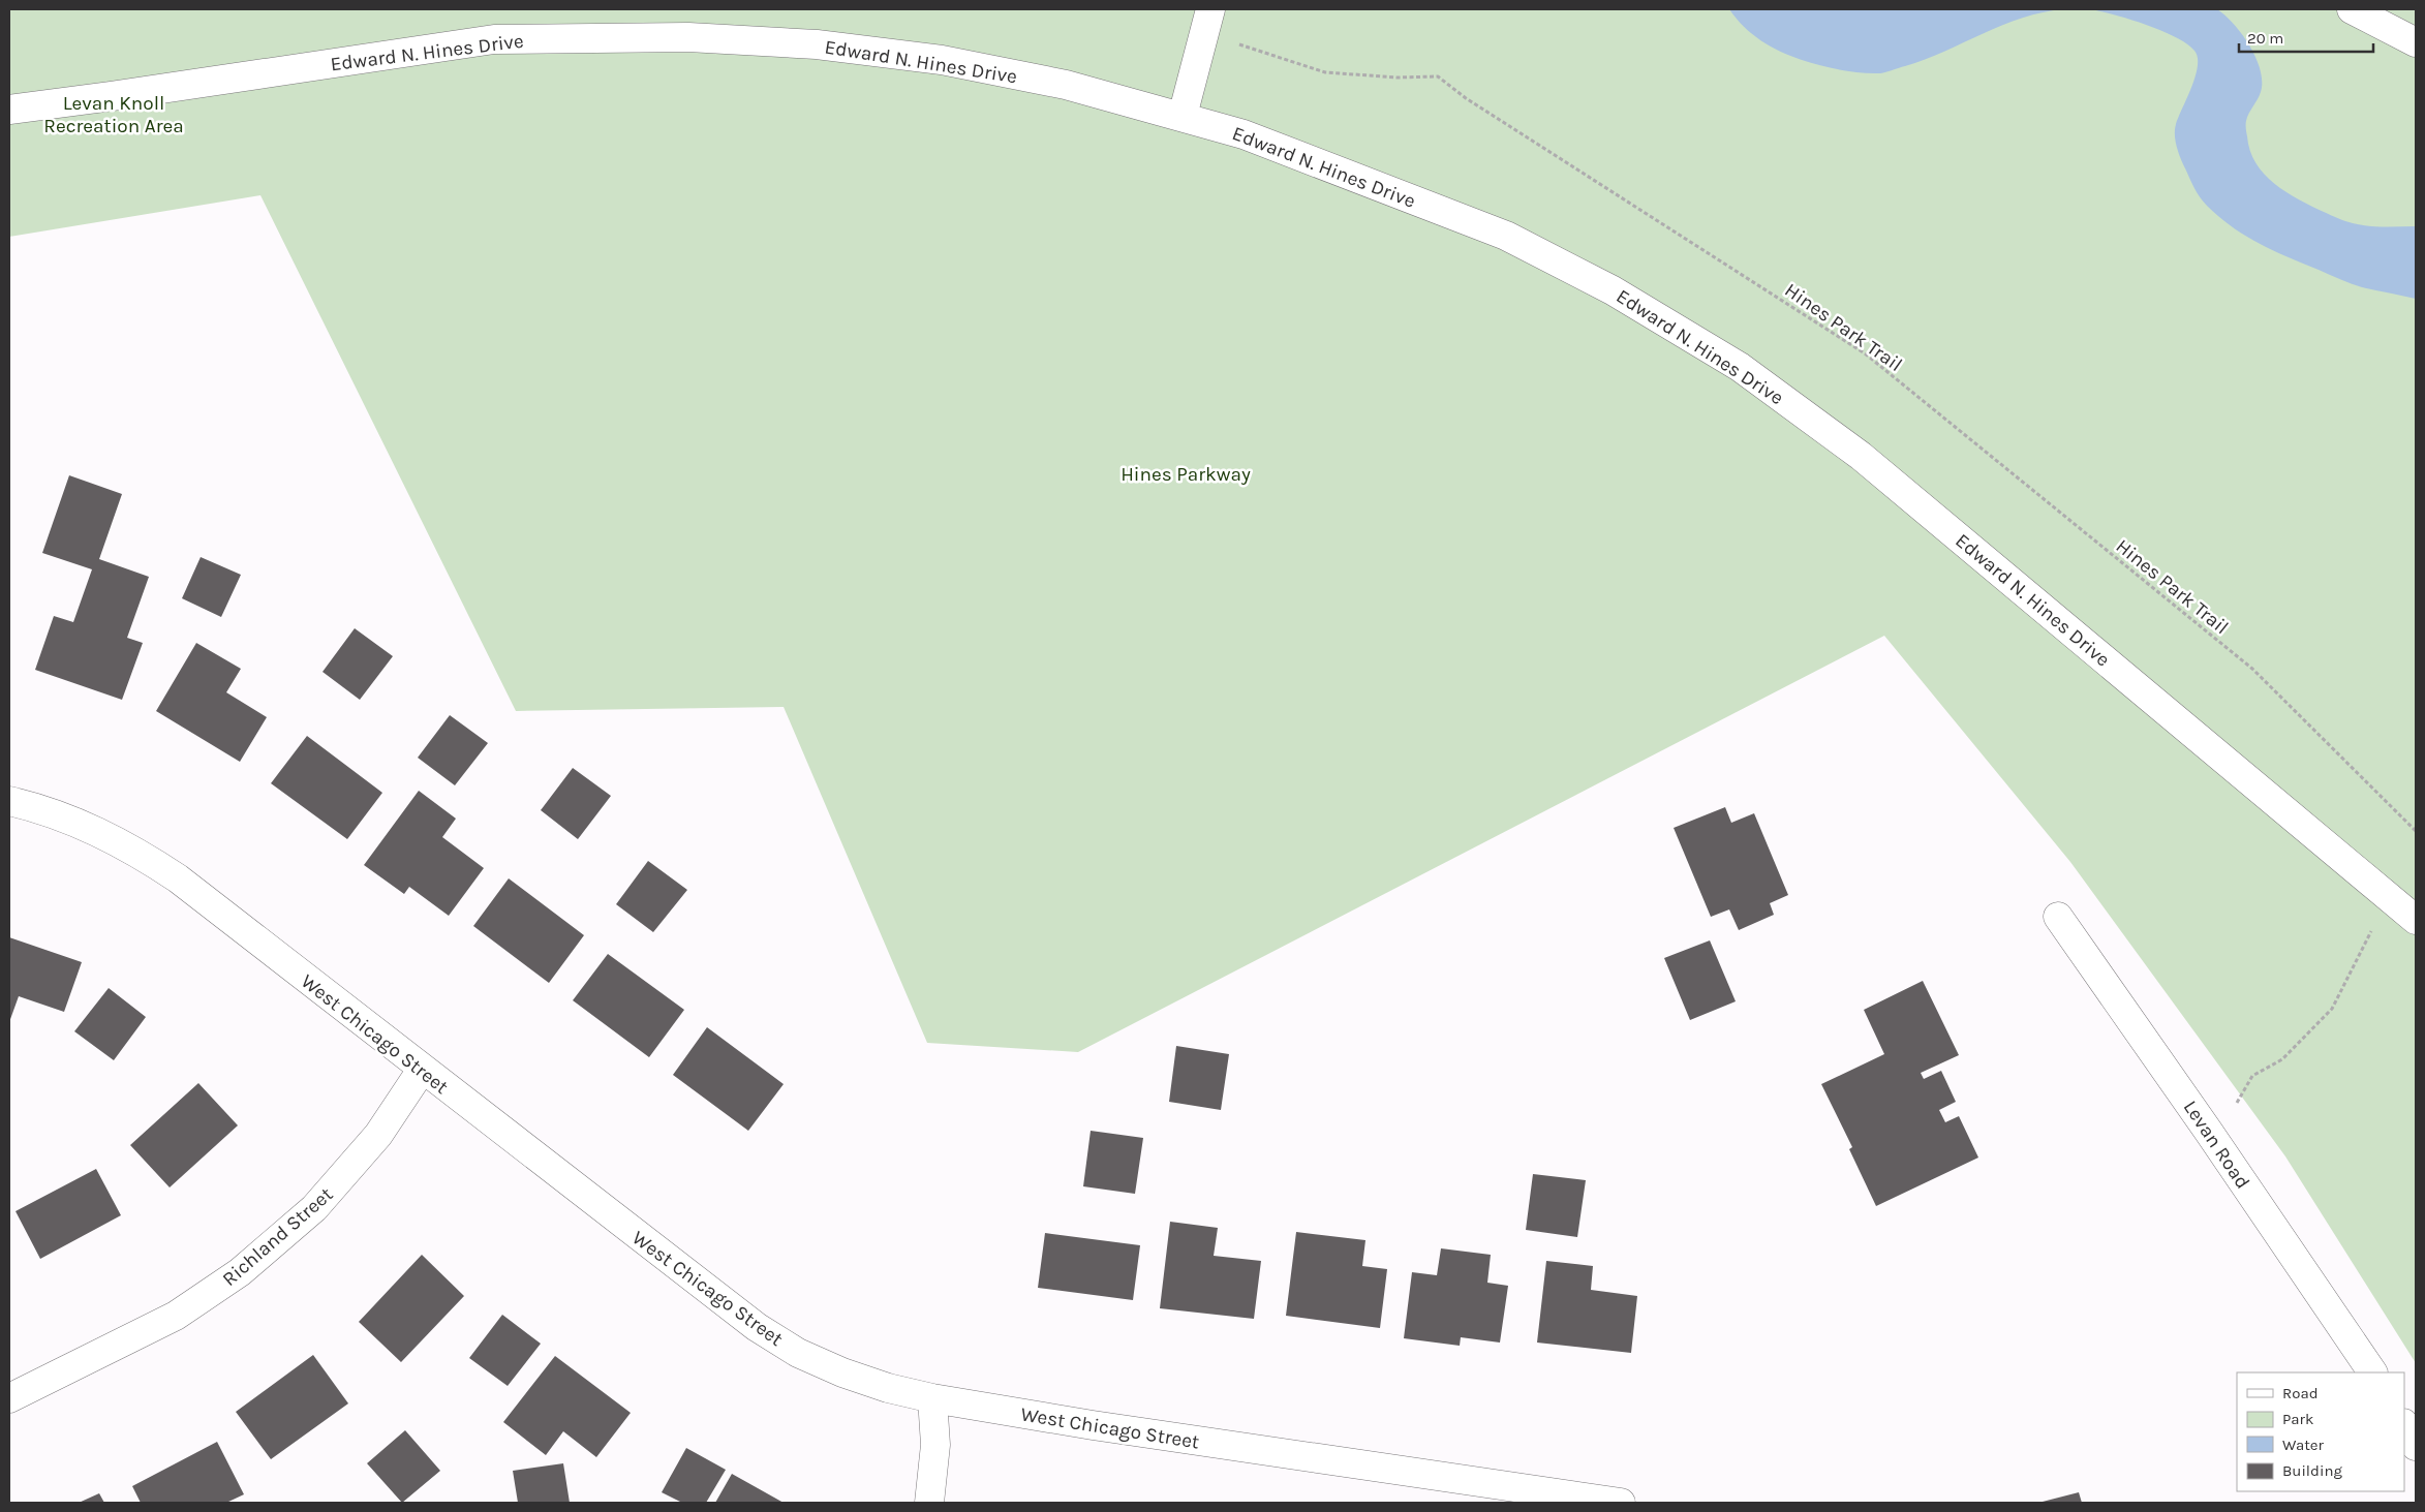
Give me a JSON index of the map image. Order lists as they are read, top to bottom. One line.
{"streets":{"street":["Edward N. Hines Drive","West Chicago Street","Levan Road","Richland Street"],"path":["Hines Park Trail"]},"crossings":[["West Chicago Street","Richland Street"]],"parks":["Levan Knoll Recreation Area","Hines Parkway"],"legend":["Road","Park","Water","Building"],"scale_bar":"20 m"}
